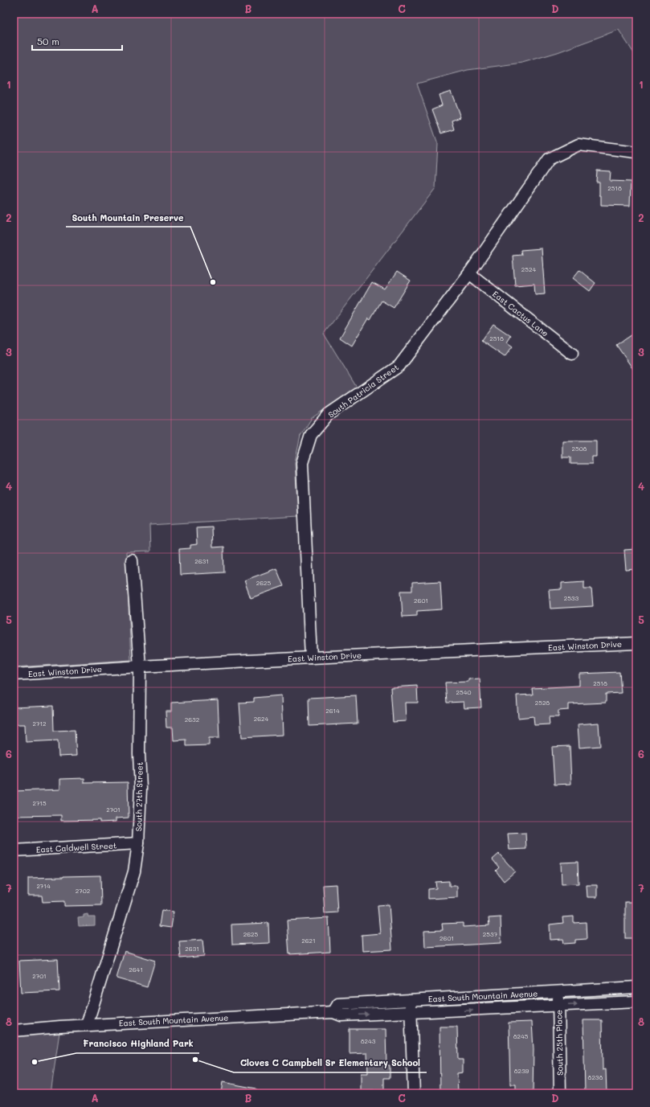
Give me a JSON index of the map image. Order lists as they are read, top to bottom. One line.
{"streets":{"street":["East Cactus Lane","South Patricia Street","East Winston Drive","South 27th Street","East Caldwell Street","East South Mountain Avenue","South 25th Place"]},"crossings":[["East Cactus Lane","South Patricia Street"],["South Patricia Street","East Winston Drive"],["East Winston Drive","South 27th Street"],["South 27th Street","East Caldwell Street"],["South 27th Street","East South Mountain Avenue"],["East South Mountain Avenue","South 25th Place"]],"places":["South Mountain Preserve","Cloves C Campbell Sr Elementary School","Francisco Highland Park"],"house_numbers":["2518","2524","2518","2508","2631","2625","2533","2601","2518","2540","2528","2614","2624","2632","2712","2715","2701","2714","2702","2625","2537","2601","2621","2631","2641","2701","8245","8243","8239","8238"],"scale_bar":"50 m","grid":{"columns":["A","B","C","D"],"rows":["1","2","3","4","5","6","7","8"]}}
